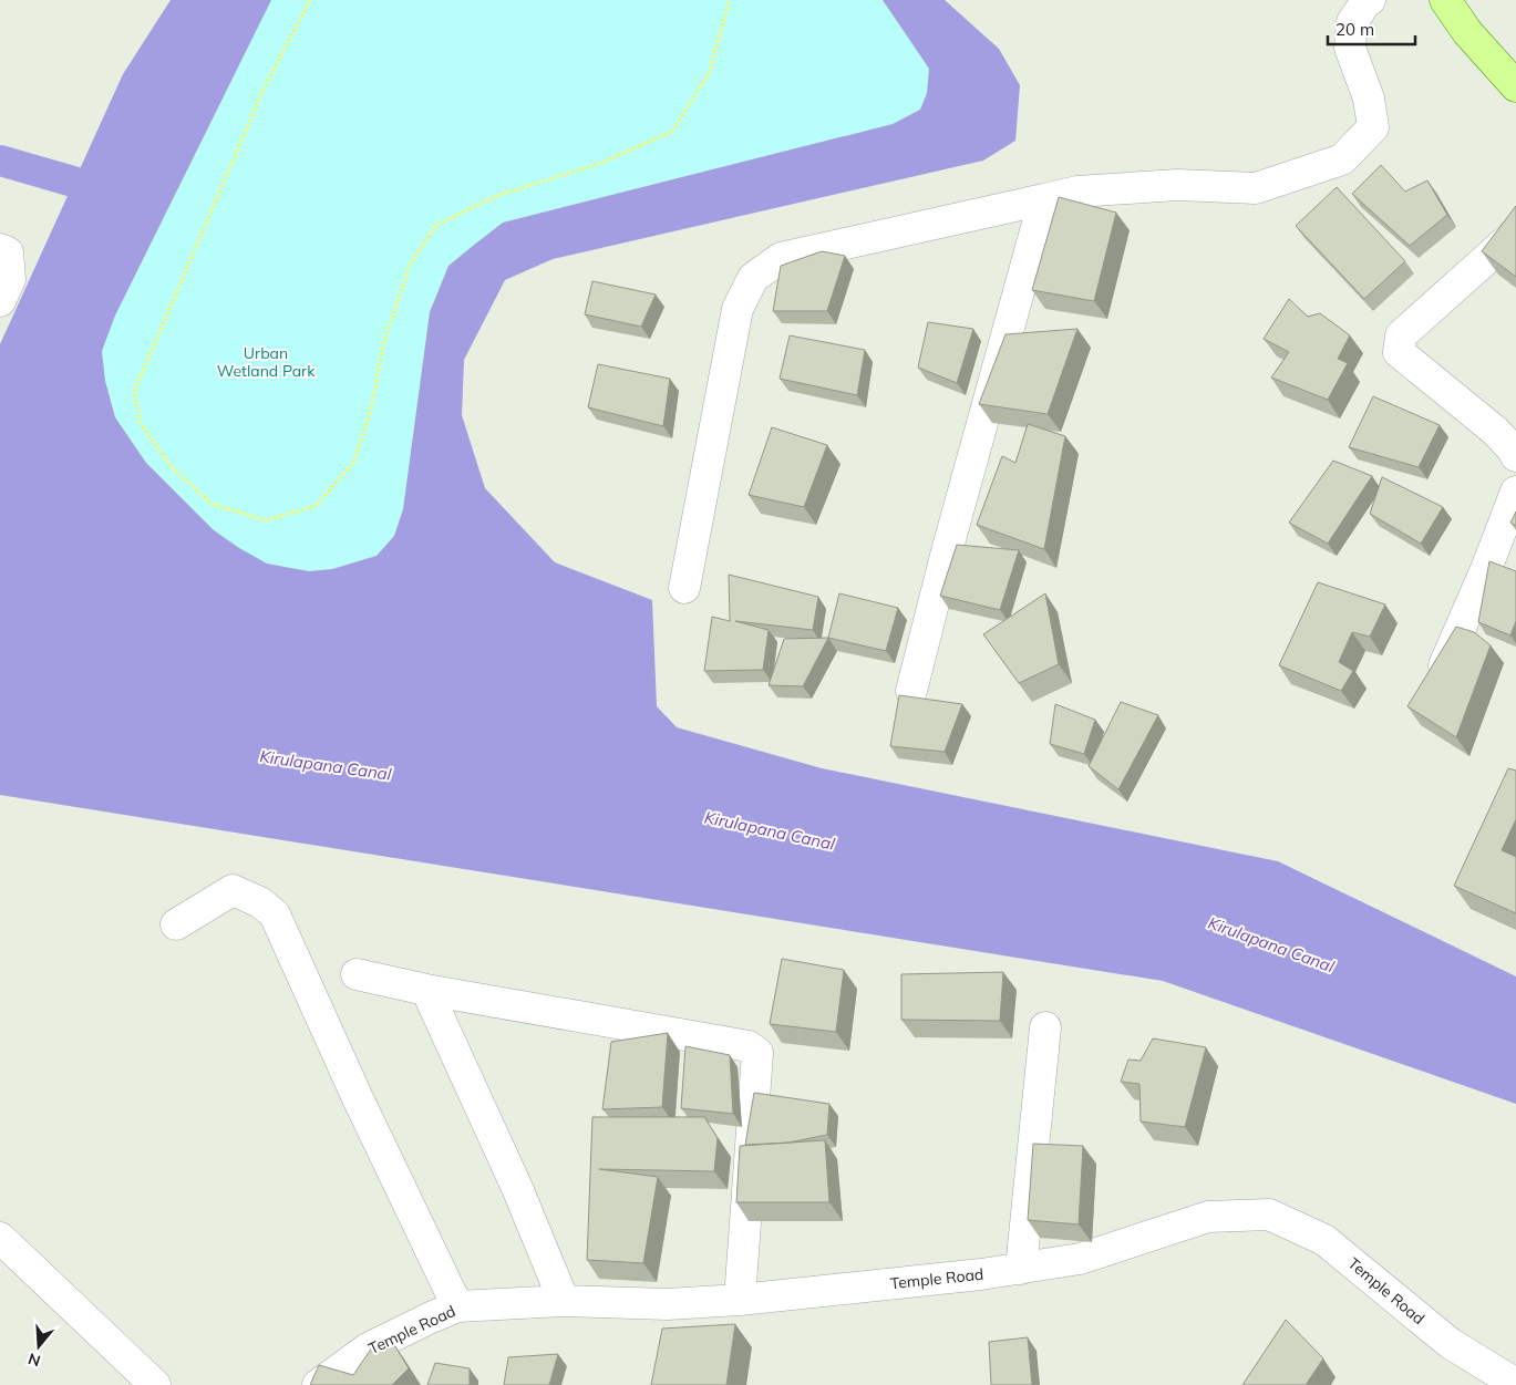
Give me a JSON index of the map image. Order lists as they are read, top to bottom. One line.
{"streets":{"street":["Temple Road"]},"water":["Kirulapana Canal"],"parks":["Urban Wetland Park"],"scale_bar":"20 m","north":"bottom"}
